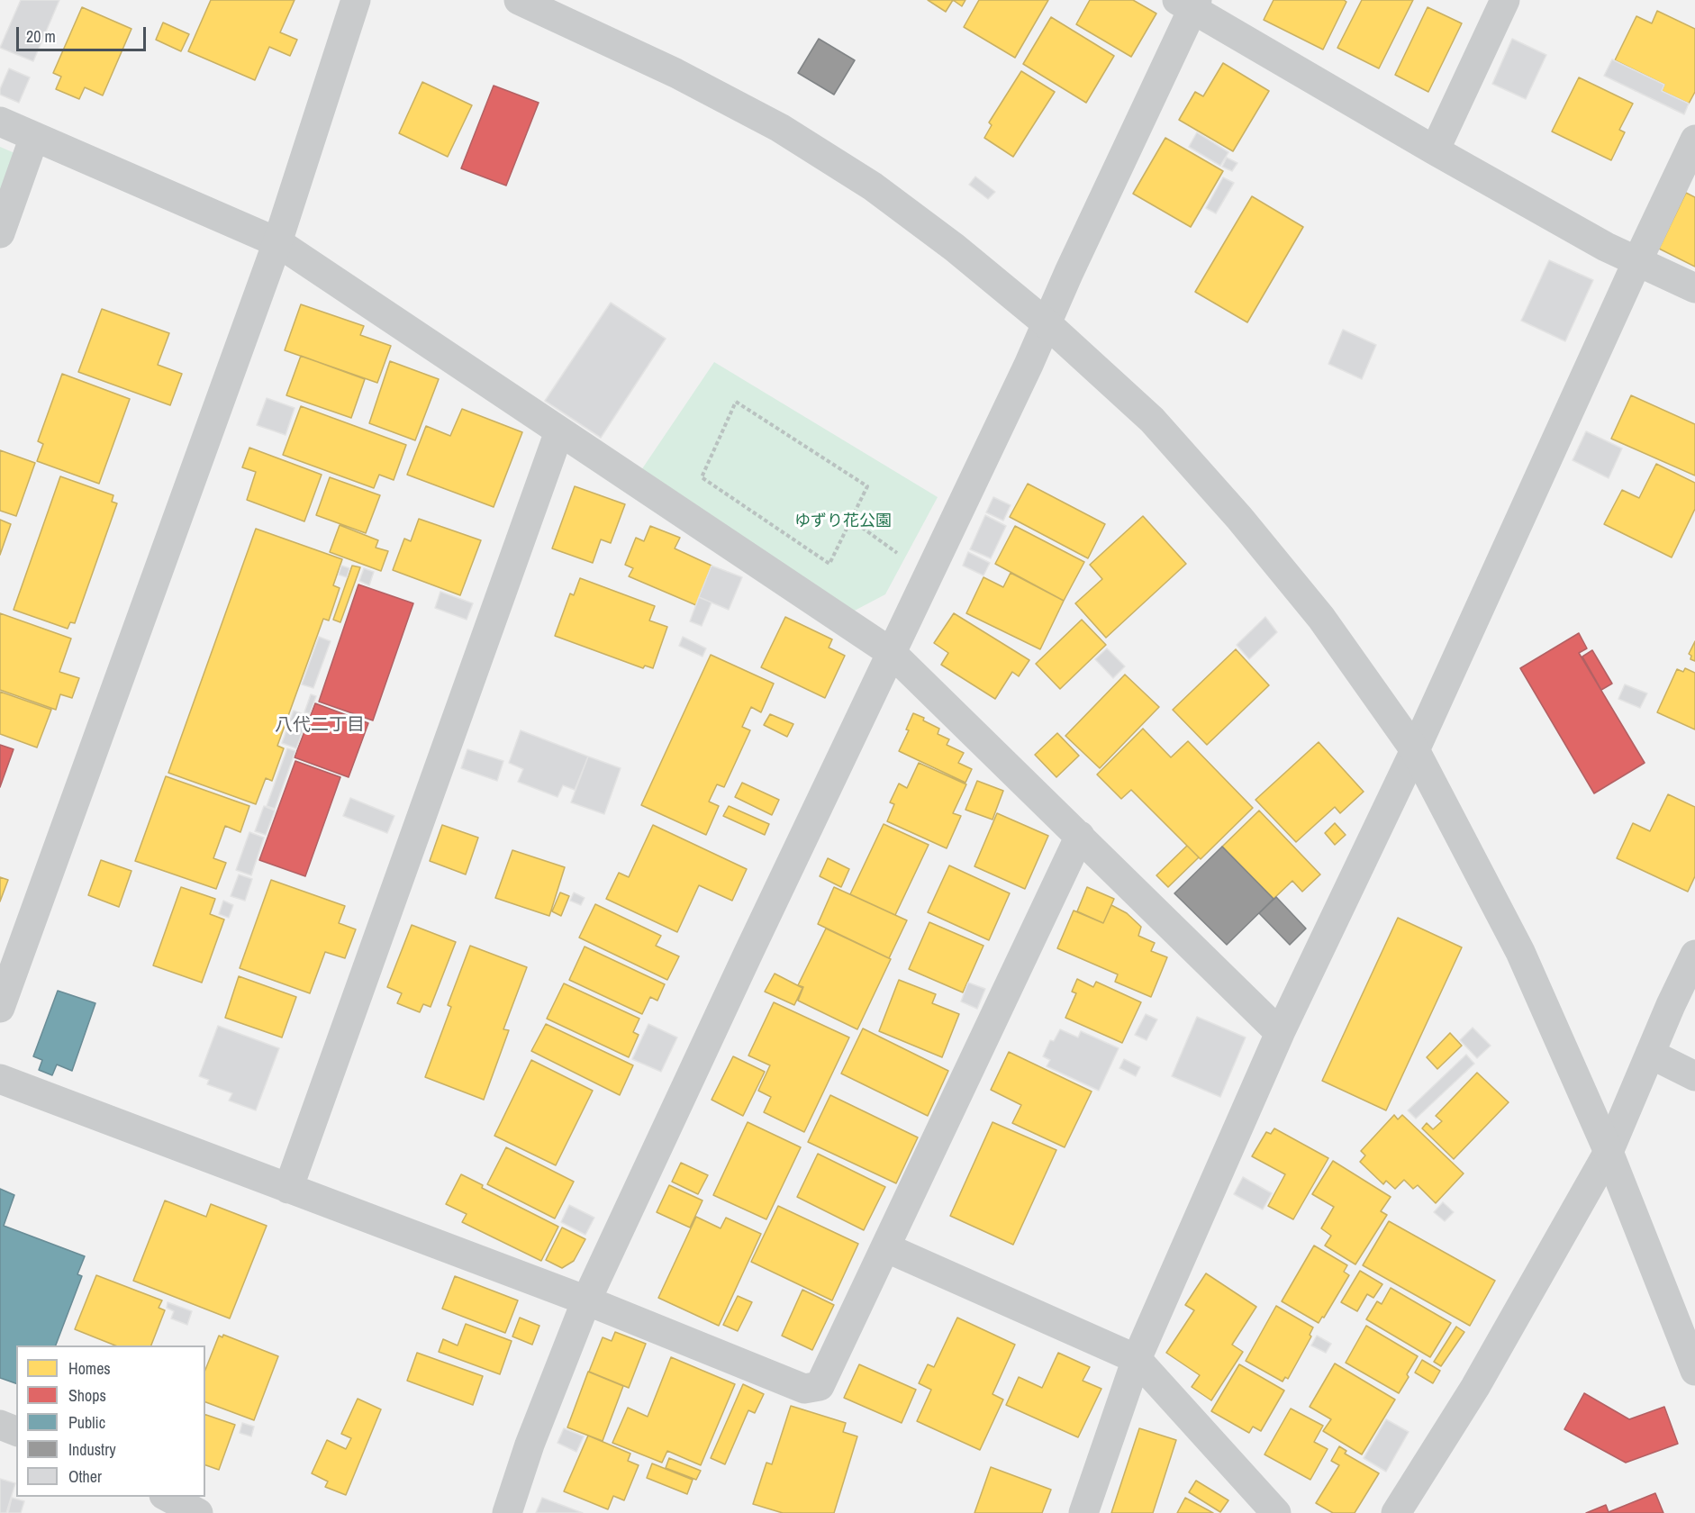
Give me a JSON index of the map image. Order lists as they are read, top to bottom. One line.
{"districts":["八代二丁目"],"parks":["ゆずり花公園"],"legend":["Homes","Shops","Public","Industry","Other"],"scale_bar":"20 m"}
